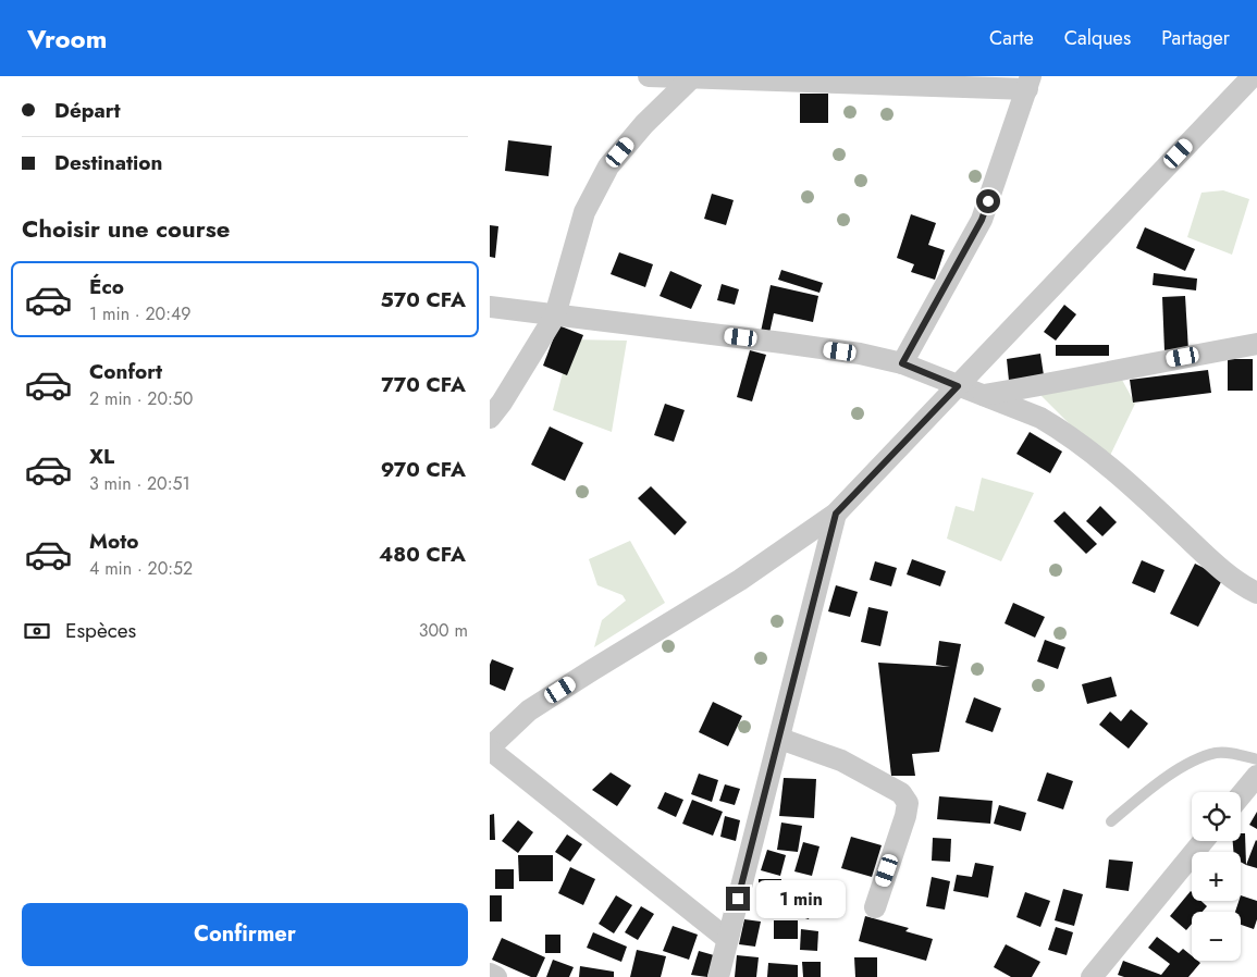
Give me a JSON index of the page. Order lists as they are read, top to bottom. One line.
{"page":{"header":"Vroom","nav":["Carte","Calques","Partager"],"banner":["Départ","Destination"],"heading":"Choisir une course","list":[{"name":"Éco","note":"1 min · 20:49","value":"570 CFA"},{"name":"Confort","note":"2 min · 20:50","value":"770 CFA"},{"name":"XL","note":"3 min · 20:51","value":"970 CFA"},{"name":"Moto","note":"4 min · 20:52","value":"480 CFA"}],"pay":["Espèces","300 m"],"map_buttons":["+","−"],"bubble":"1 min","buttons":"Confirmer"}}
